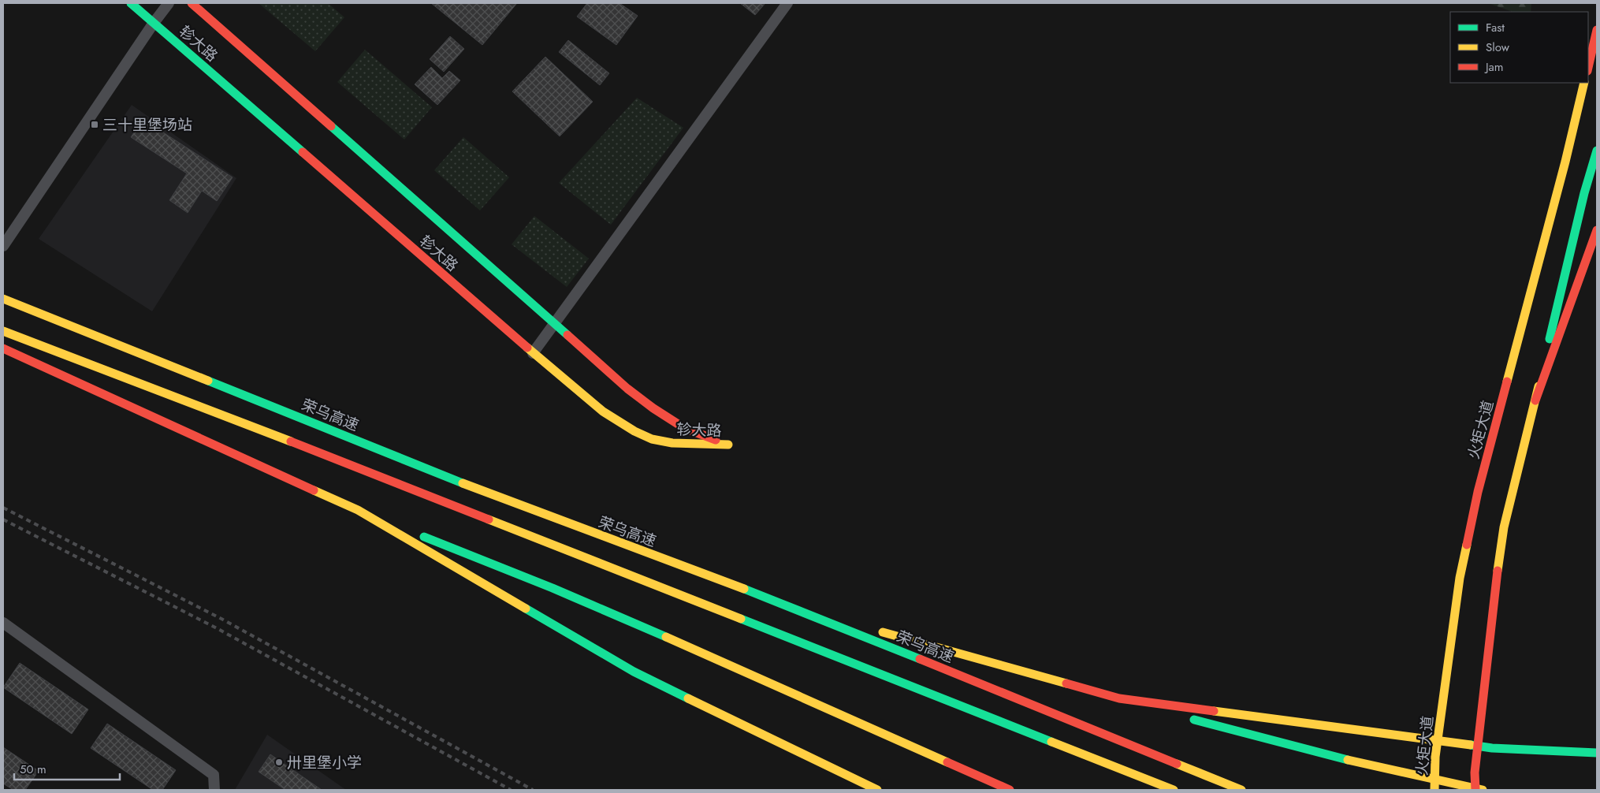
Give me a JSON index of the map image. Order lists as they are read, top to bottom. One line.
{"streets":{"main road":["轸大路","荣乌高速","火矩大道"]},"places":{"transit":["三十里堡场站"],"other":["卅里堡小学"]},"legend":["Fast","Slow","Jam"],"scale_bar":"50 m"}
